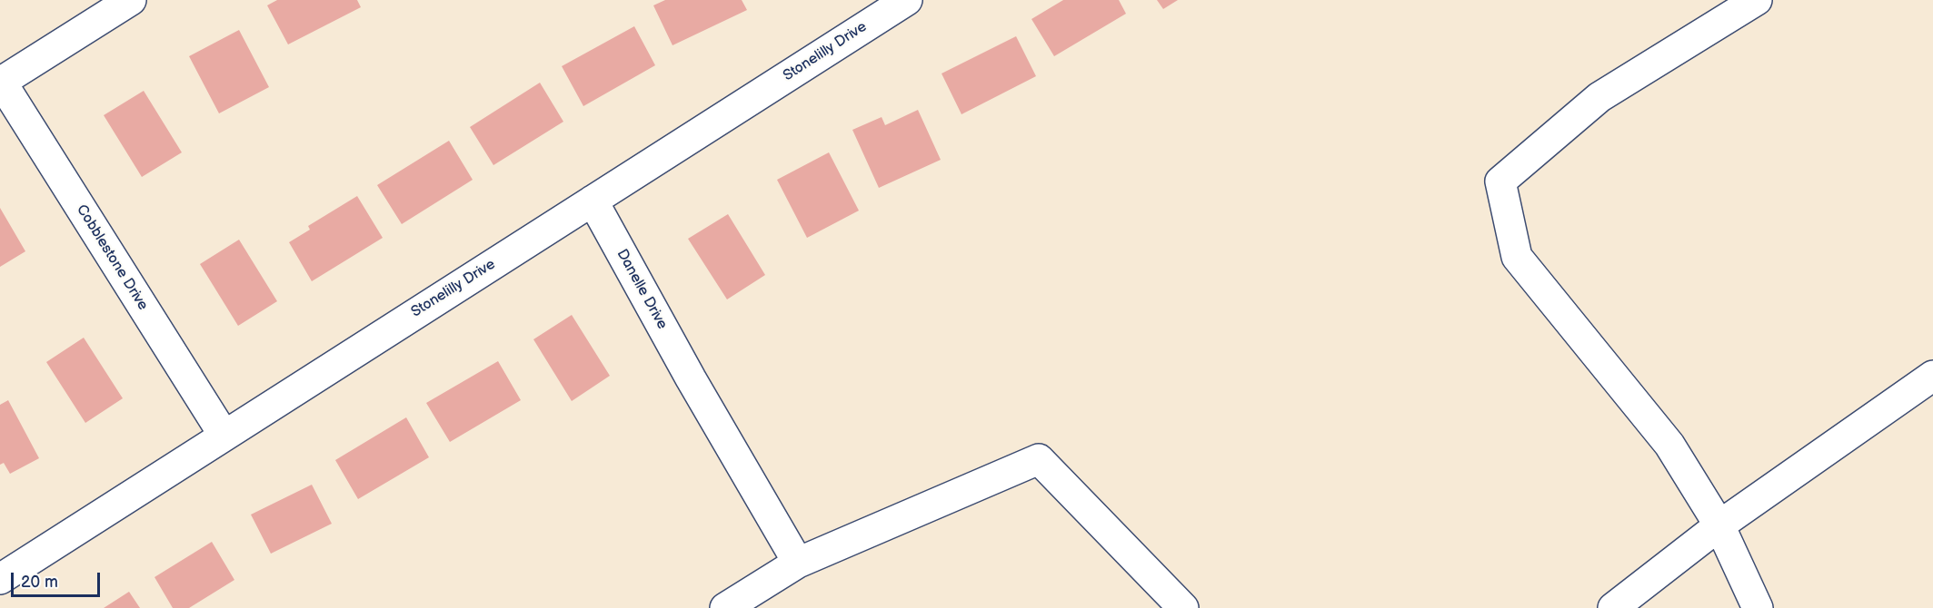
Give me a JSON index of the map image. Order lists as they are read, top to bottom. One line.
{"streets":{"street":["Stonelilly Drive","Cobblestone Drive","Danelle Drive"]},"crossings":[["Stonelilly Drive","Cobblestone Drive"],["Stonelilly Drive","Danelle Drive"]],"scale_bar":"20 m"}
